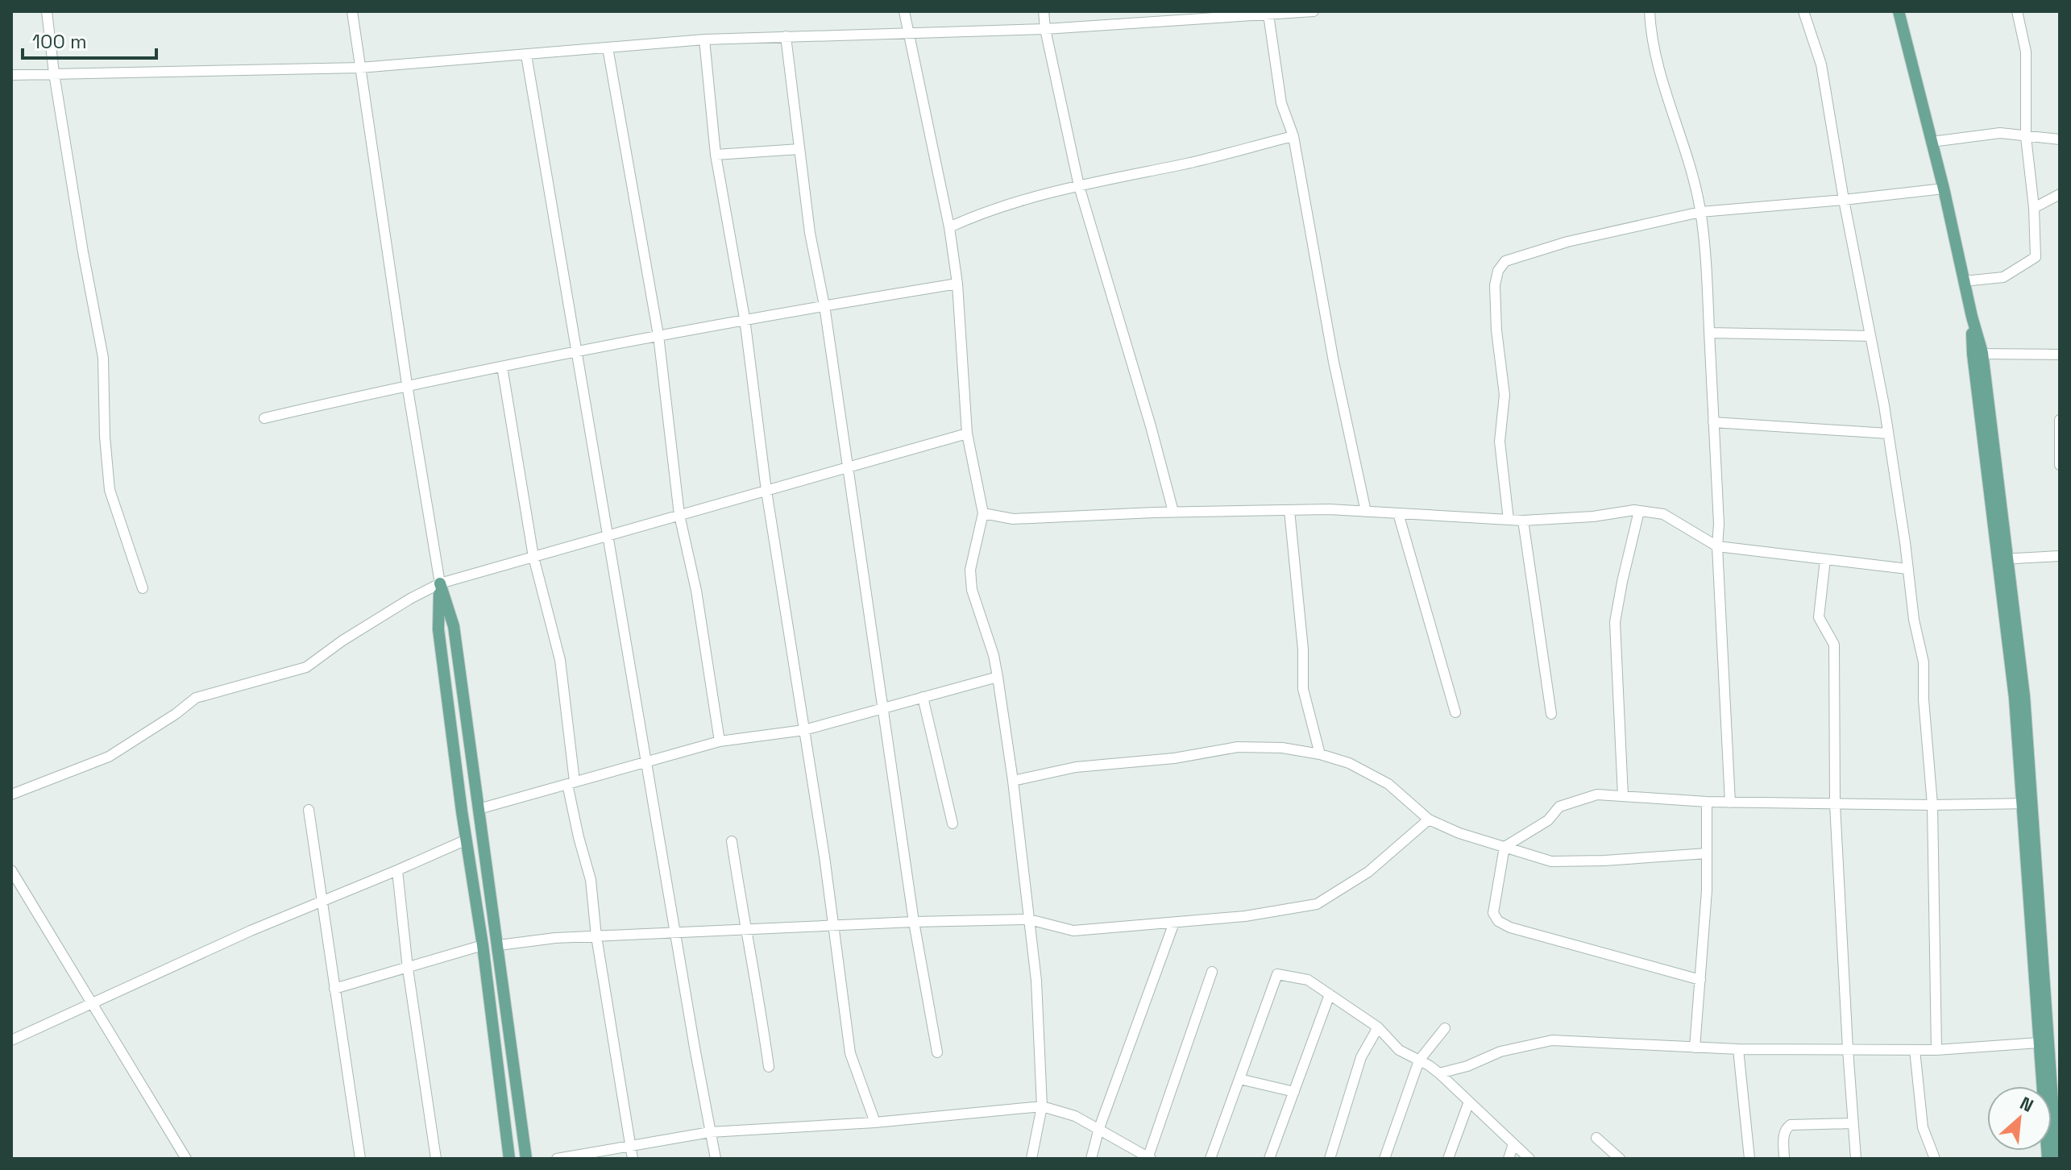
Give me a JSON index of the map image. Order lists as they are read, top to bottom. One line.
{"scale_bar":"100 m","north":"top right"}
